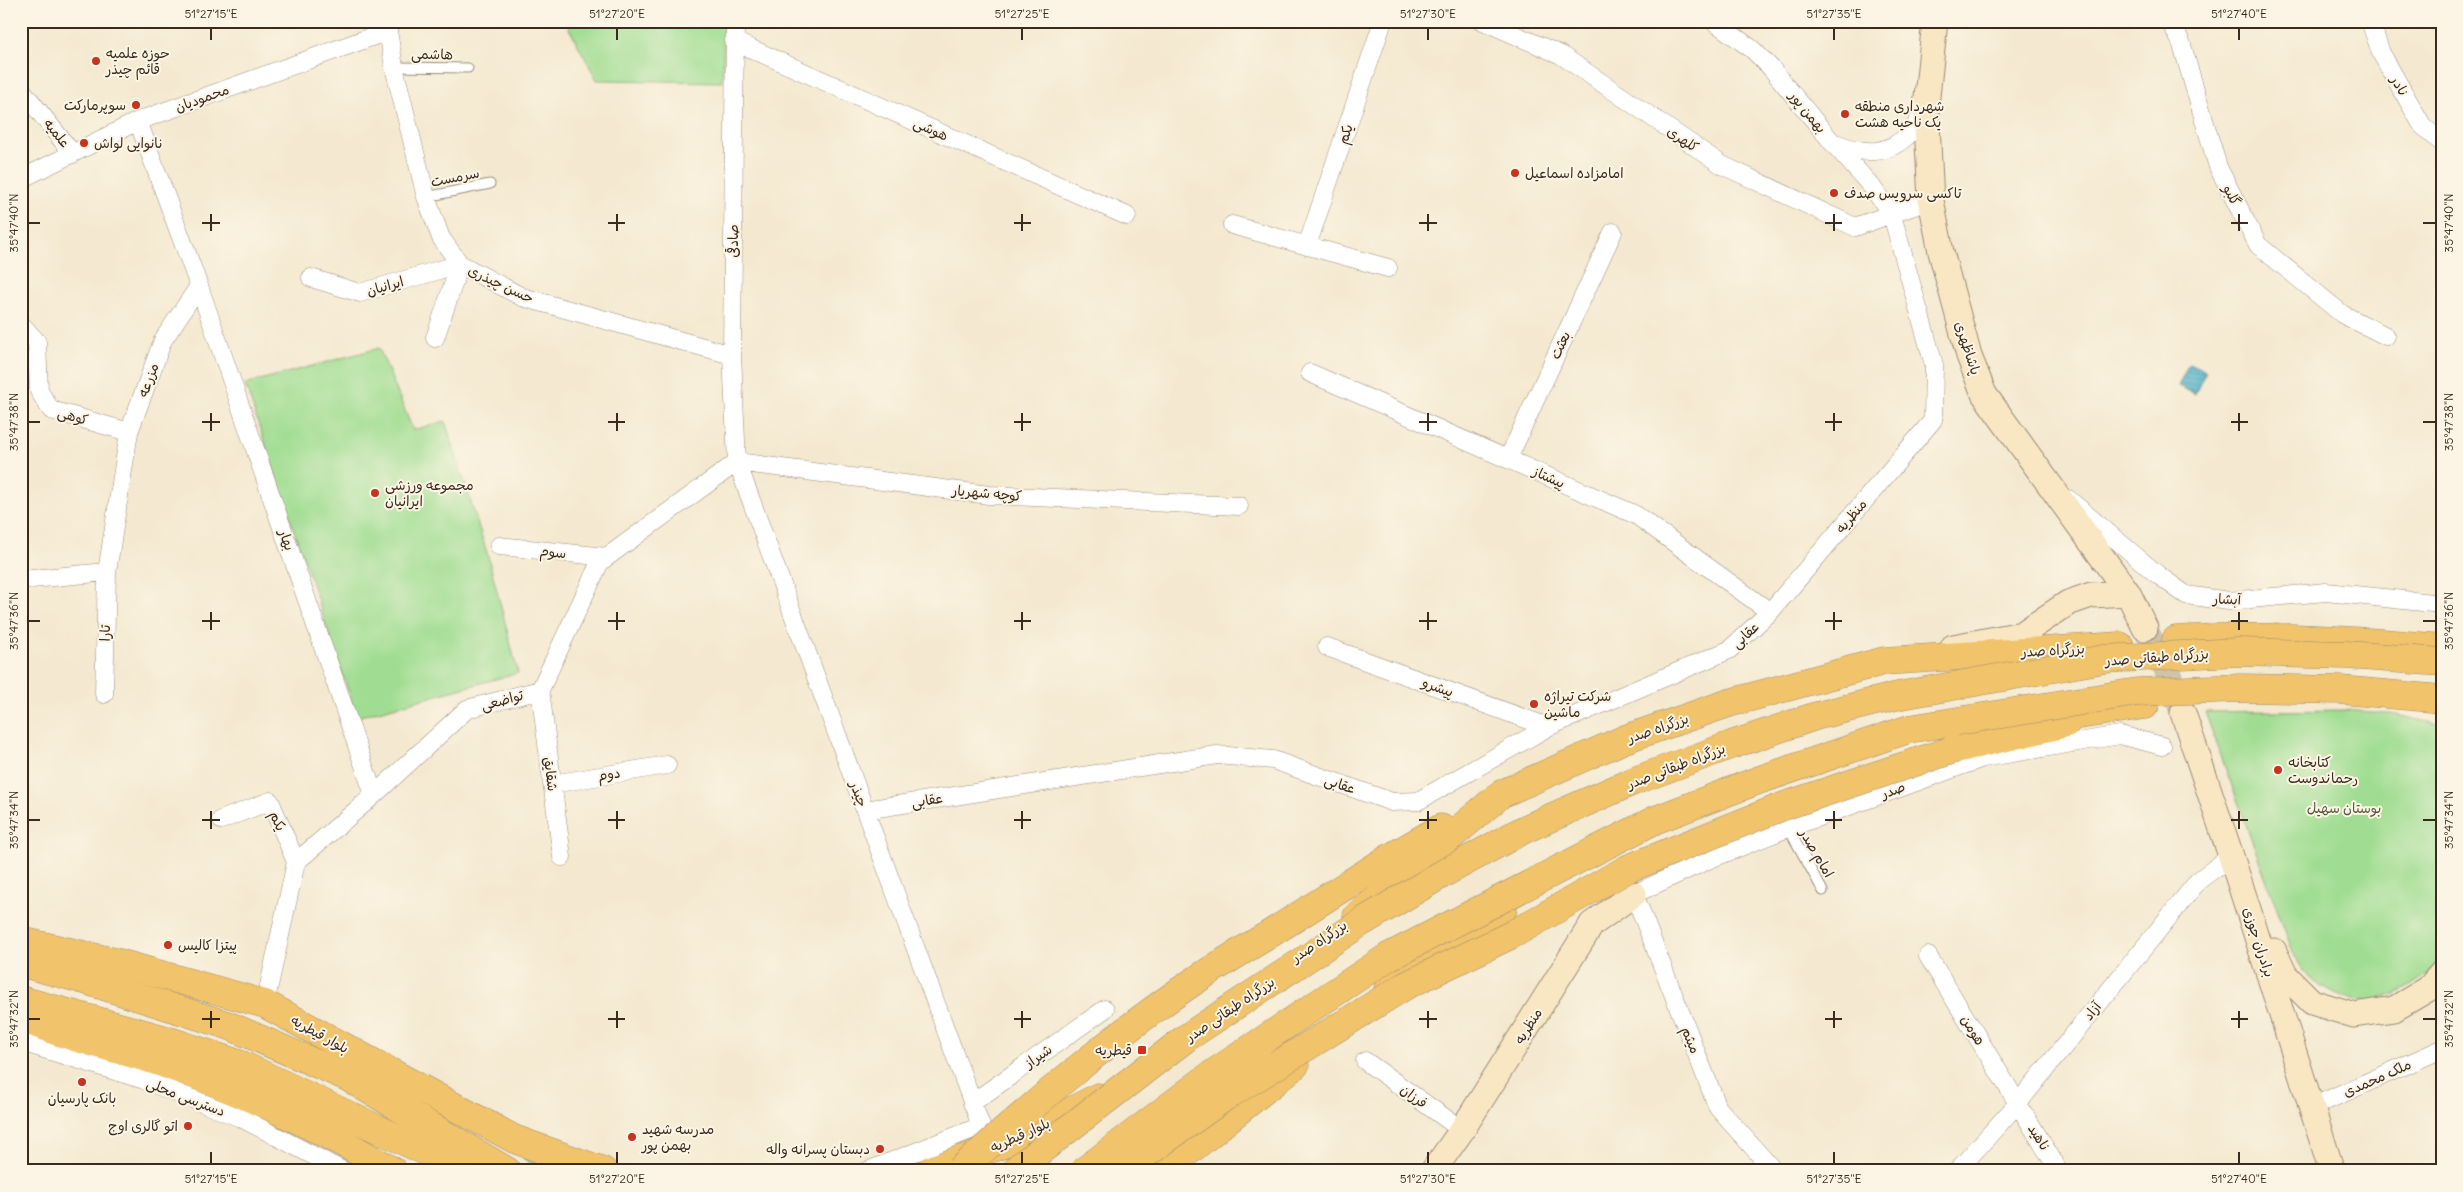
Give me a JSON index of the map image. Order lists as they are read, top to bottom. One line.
{"streets":{"main road":["پاشاظهری","منظریه","بزرگراه صدر","بزرگراه طبقاتی صدر","برادران جوزی","بلوار قیطریه"],"street":["نادر","محمودیان","بهمن پور","هوشی","علمیه","یکم","کلهری","گلبو","صادقی","حسن چیذری","ایرانیان","بعثت","مزرعه","کوهی","پیشتاز","کوچه شهریار","بهار","سوم","آبشار","تارا","عقابی","پیشرو","تواضعی","شقایق","دوم","صدر","چیذر","آزاد","هومن","میثم","شیراز","ملک محمدی","فرزان","دسترسی محلی","ناهید"],"lane":["هاشمی","سرمست","امام صدر"]},"crossings":[["هاشمی","حسن چیذری"],["محمودیان","علمیه"],["محمودیان","حسن چیذری"],["بهمن پور","کلهری"],["بهمن پور","منظریه"],["هوشی","صادقی"],["یکم","تواضعی"],["کلهری","پاشاظهری"],["سرمست","حسن چیذری"],["صادقی","حسن چیذری"],["صادقی","کوچه شهریار"],["صادقی","تواضعی"],["صادقی","چیذر"],["حسن چیذری","ایرانیان"],["بعثت","پیشتاز"],["پاشاظهری","آبشار"],["مزرعه","کوهی"],["مزرعه","بهار"],["مزرعه","تارا"],["پیشتاز","منظریه"],["پیشتاز","عقابی"],["کوچه شهریار","تواضعی"],["کوچه شهریار","چیذر"],["منظریه","عقابی"],["منظریه","صدر"],["منظریه","میثم"],["منظریه","فرزان"],["بهار","تواضعی"],["سوم","تواضعی"],["عقابی","پیشرو"],["عقابی","چیذر"],["بزرگراه صدر","بلوار قیطریه"],["تواضعی","شقایق"],["تواضعی","چیذر"],["شقایق","دوم"],["صدر","امام صدر"],["صدر","میثم"],["چیذر","شیراز"],["برادران جوزی","آزاد"],["برادران جوزی","ملک محمدی"],["آزاد","هومن"],["آزاد","ناهید"],["هومن","ناهید"]],"parks":["بوستان سهیل"],"places":{"other":["حوزه علمیه قائم چیذر","سوپرمارکت","شهرداری منطقه یک ناحیه هشت","نانوایی لواش","امامزاده اسماعیل","تاکسی سرویس صدف","مجموعه ورزشی ایرانیان","شرکت تیراژه ماشین","کتابخانه رحماندوست","پیتزا کالیس","بانک پارسیان","اتو گالری اوج","مدرسه شهید بهمن پور","دبستان پسرانه واله"],"transit":["قیطریه"]},"coordinates":["51°27'15\"E","51°27'20\"E","51°27'25\"E","51°27'30\"E","51°27'35\"E","51°27'40\"E","35°47'40\"N","35°47'38\"N","35°47'36\"N","35°47'34\"N","35°47'32\"N"]}
